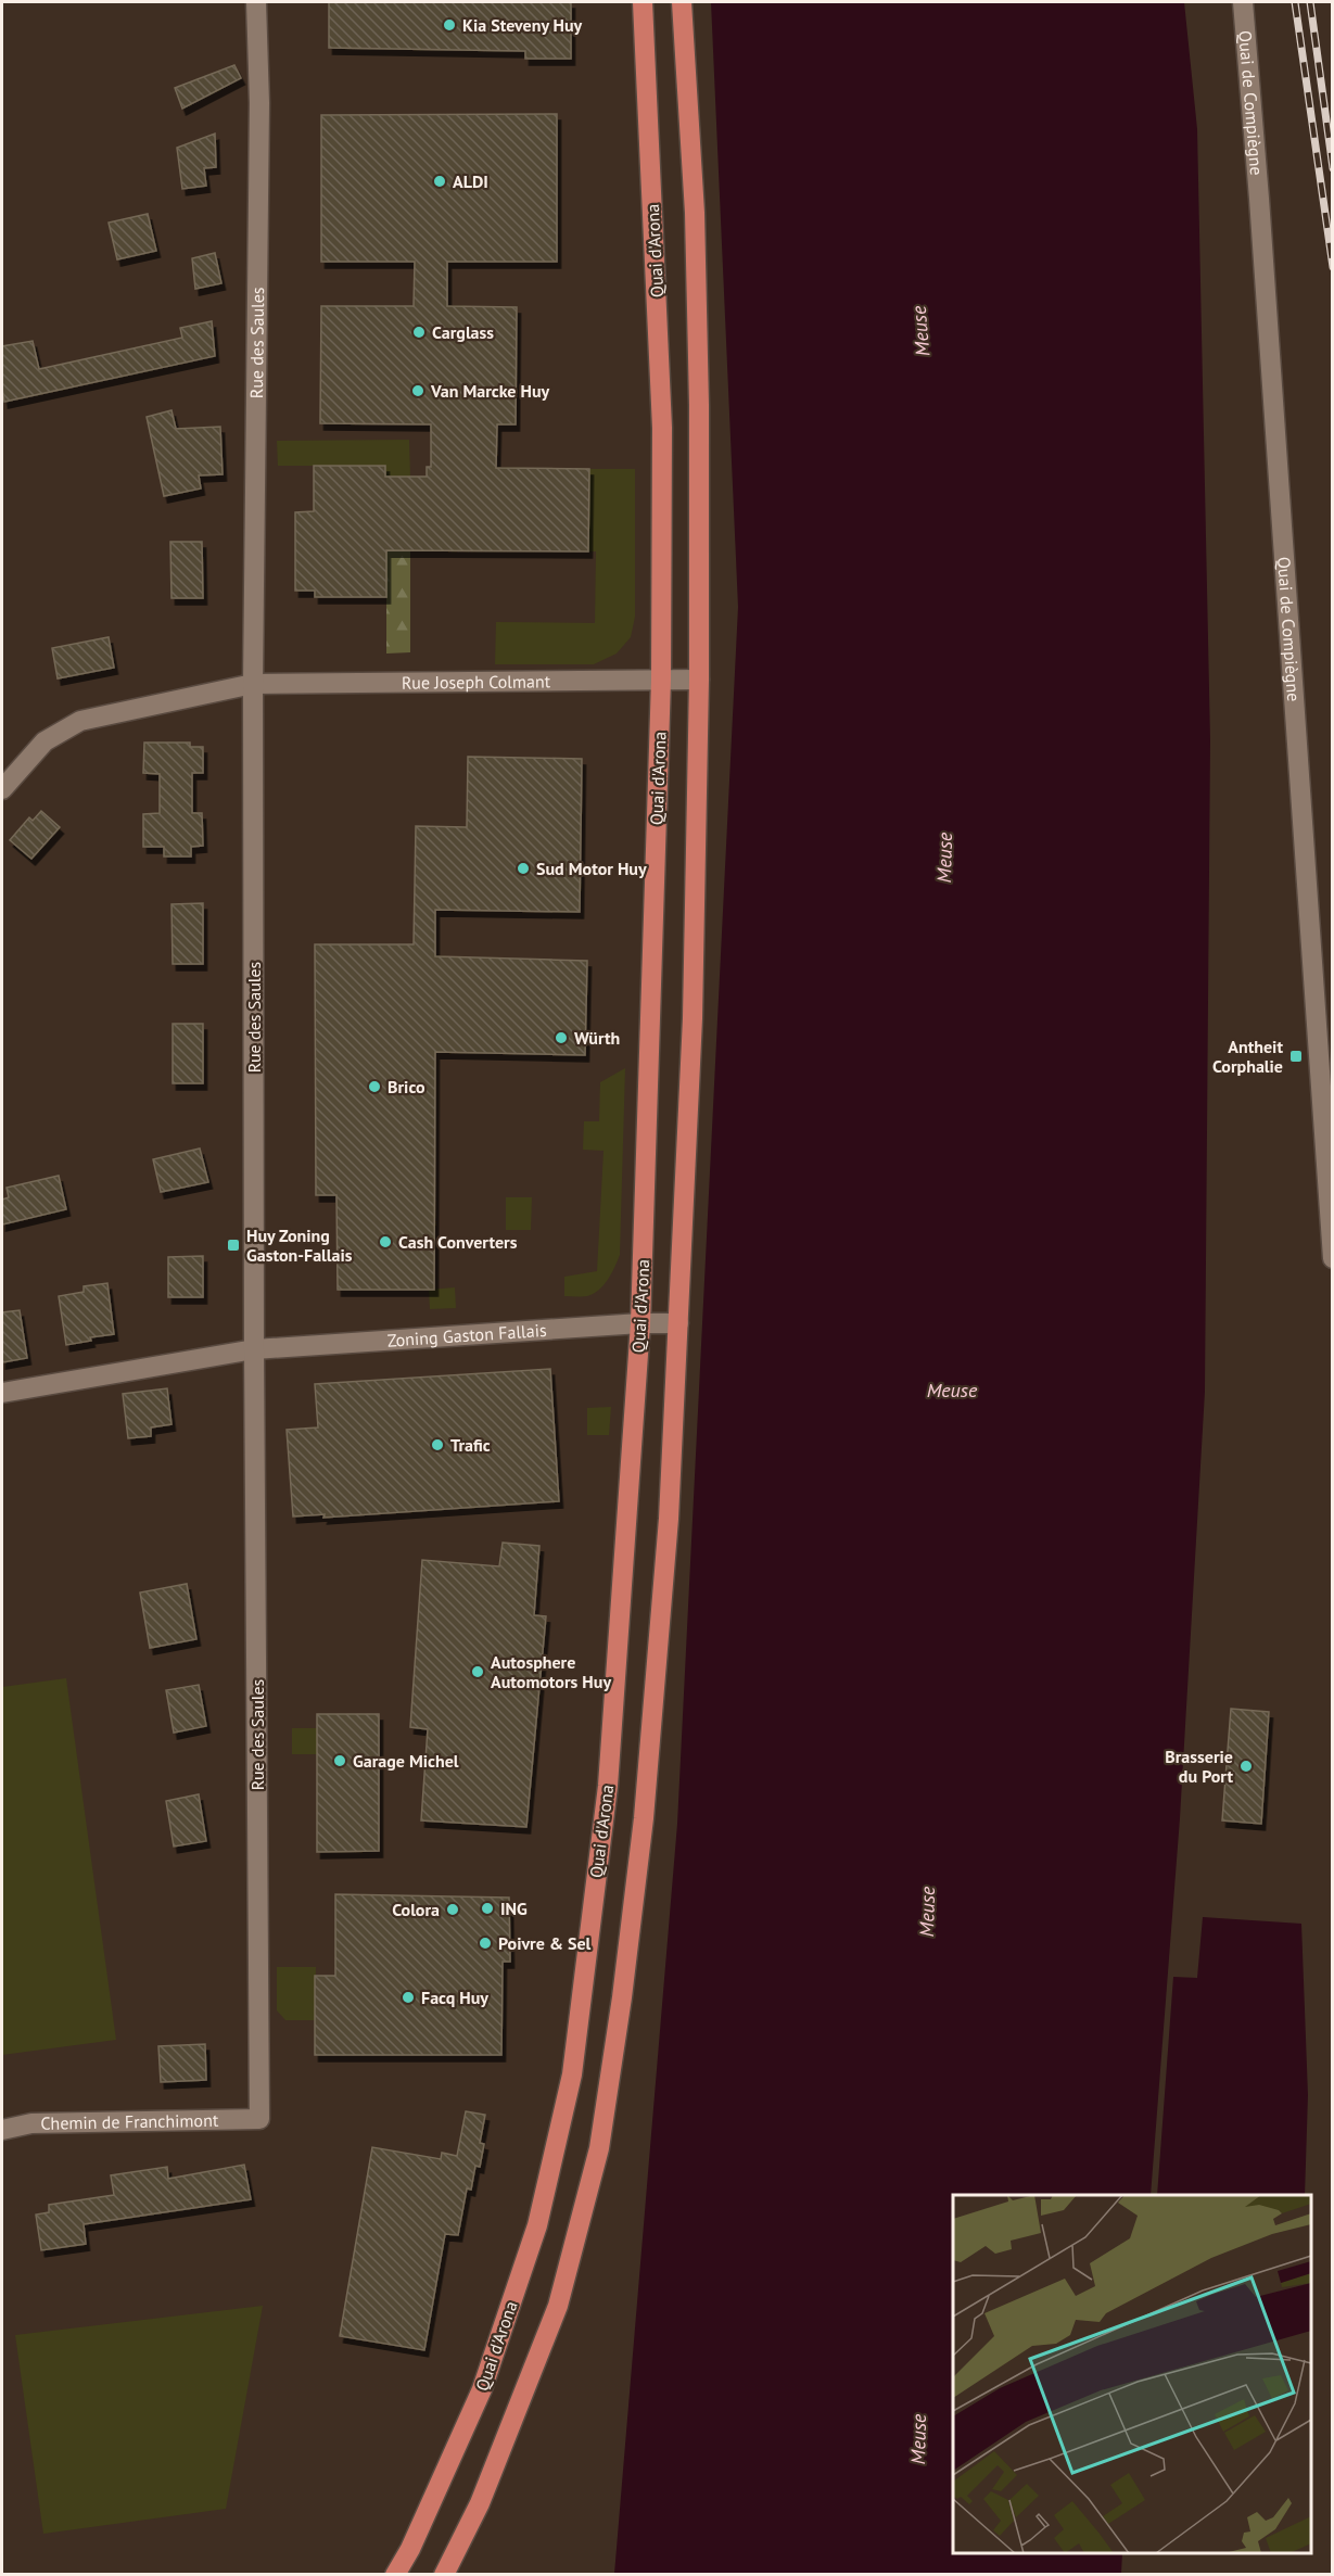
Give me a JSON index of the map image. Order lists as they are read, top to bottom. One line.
{"streets":{"main road":["Quai d'Arona"],"street":["Quai de Compiègne","Rue des Saules","Rue Joseph Colmant","Zoning Gaston Fallais","Chemin de Franchimont"]},"crossings":[["Quai d'Arona","Rue Joseph Colmant"],["Quai d'Arona","Zoning Gaston Fallais"],["Rue des Saules","Rue Joseph Colmant"],["Rue des Saules","Zoning Gaston Fallais"],["Rue des Saules","Chemin de Franchimont"]],"water":["Meuse"],"places":{"other":["Kia Steveny Huy","ALDI","Carglass","Van Marcke Huy","Sud Motor Huy","Würth","Brico","Cash Converters","Trafic","Autosphere Automotors Huy","Garage Michel","Brasserie du Port","ING","Colora","Poivre & Sel","Facq Huy"],"transit":["Antheit Corphalie","Huy Zoning Gaston-Fallais"]}}
